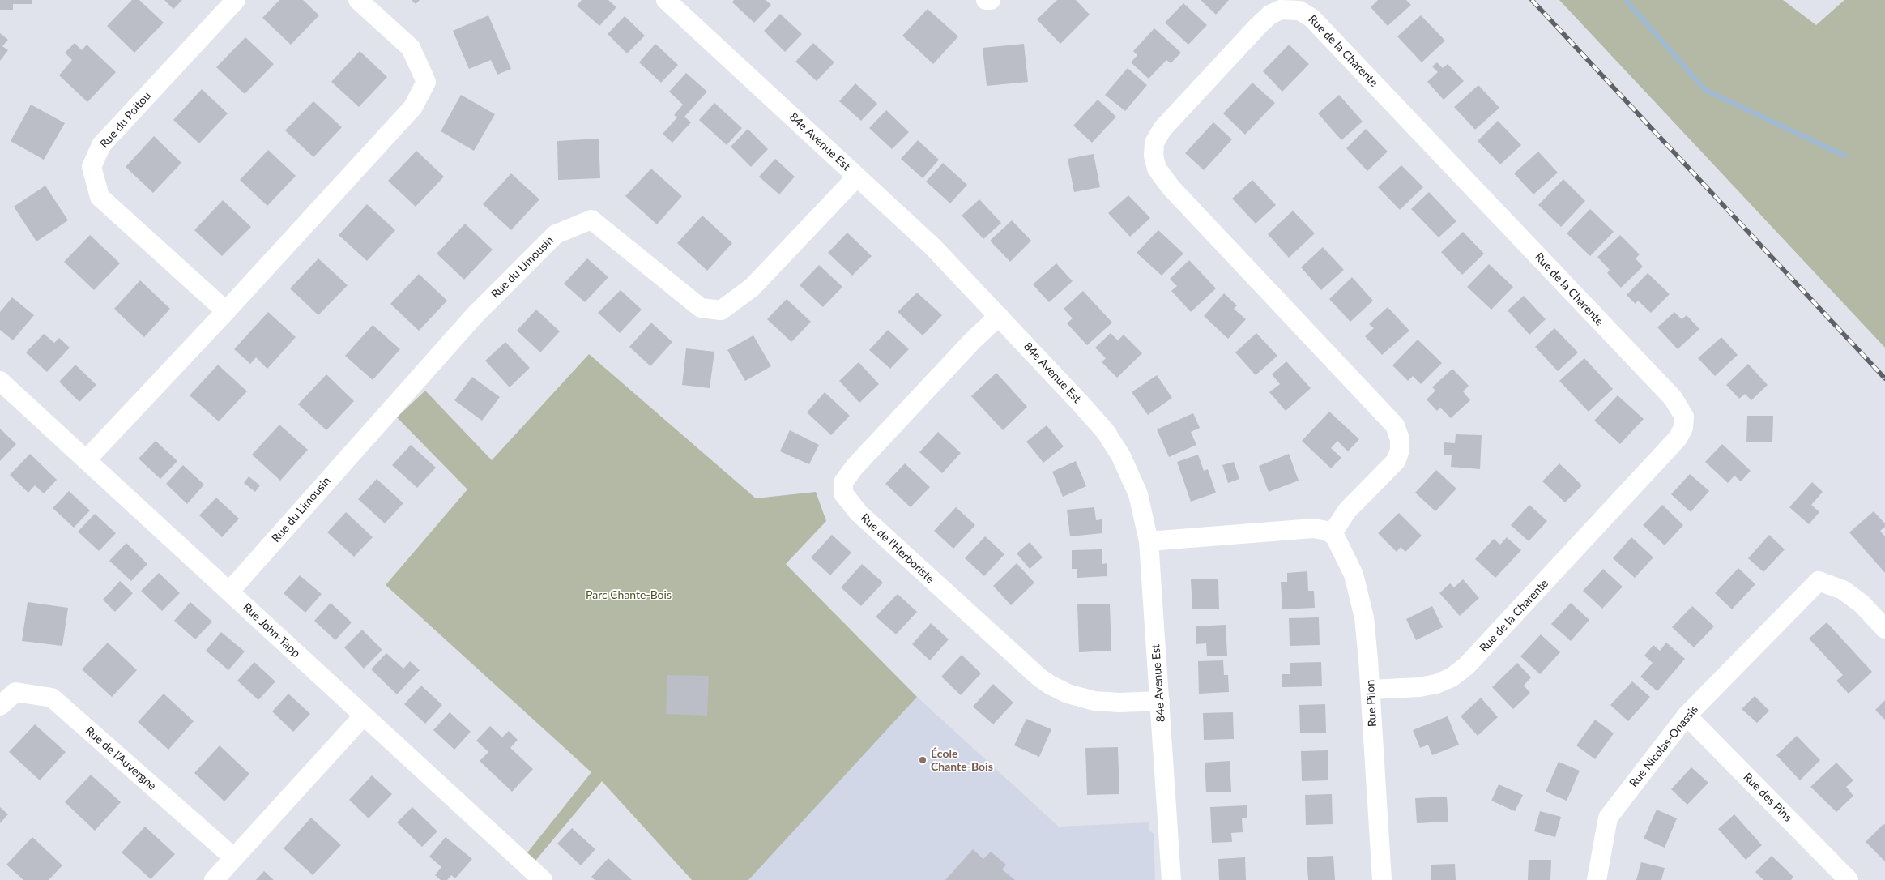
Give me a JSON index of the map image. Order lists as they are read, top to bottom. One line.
{"streets":{"street":["Rue de la Charente","Rue du Poitou","84e Avenue Est","Rue du Limousin","Rue de l'Herboriste","Rue John-Tapp","Rue Pilon","Rue Nicolas-Onassis","Rue de l'Auvergne","Rue des Pins"]},"crossings":[["Rue de la Charente","Rue Pilon"],["84e Avenue Est","Rue du Limousin"],["84e Avenue Est","Rue de l'Herboriste"],["Rue du Limousin","Rue John-Tapp"],["Rue Nicolas-Onassis","Rue des Pins"]],"parks":["Parc Chante-Bois"],"places":["École Chante-Bois"]}
